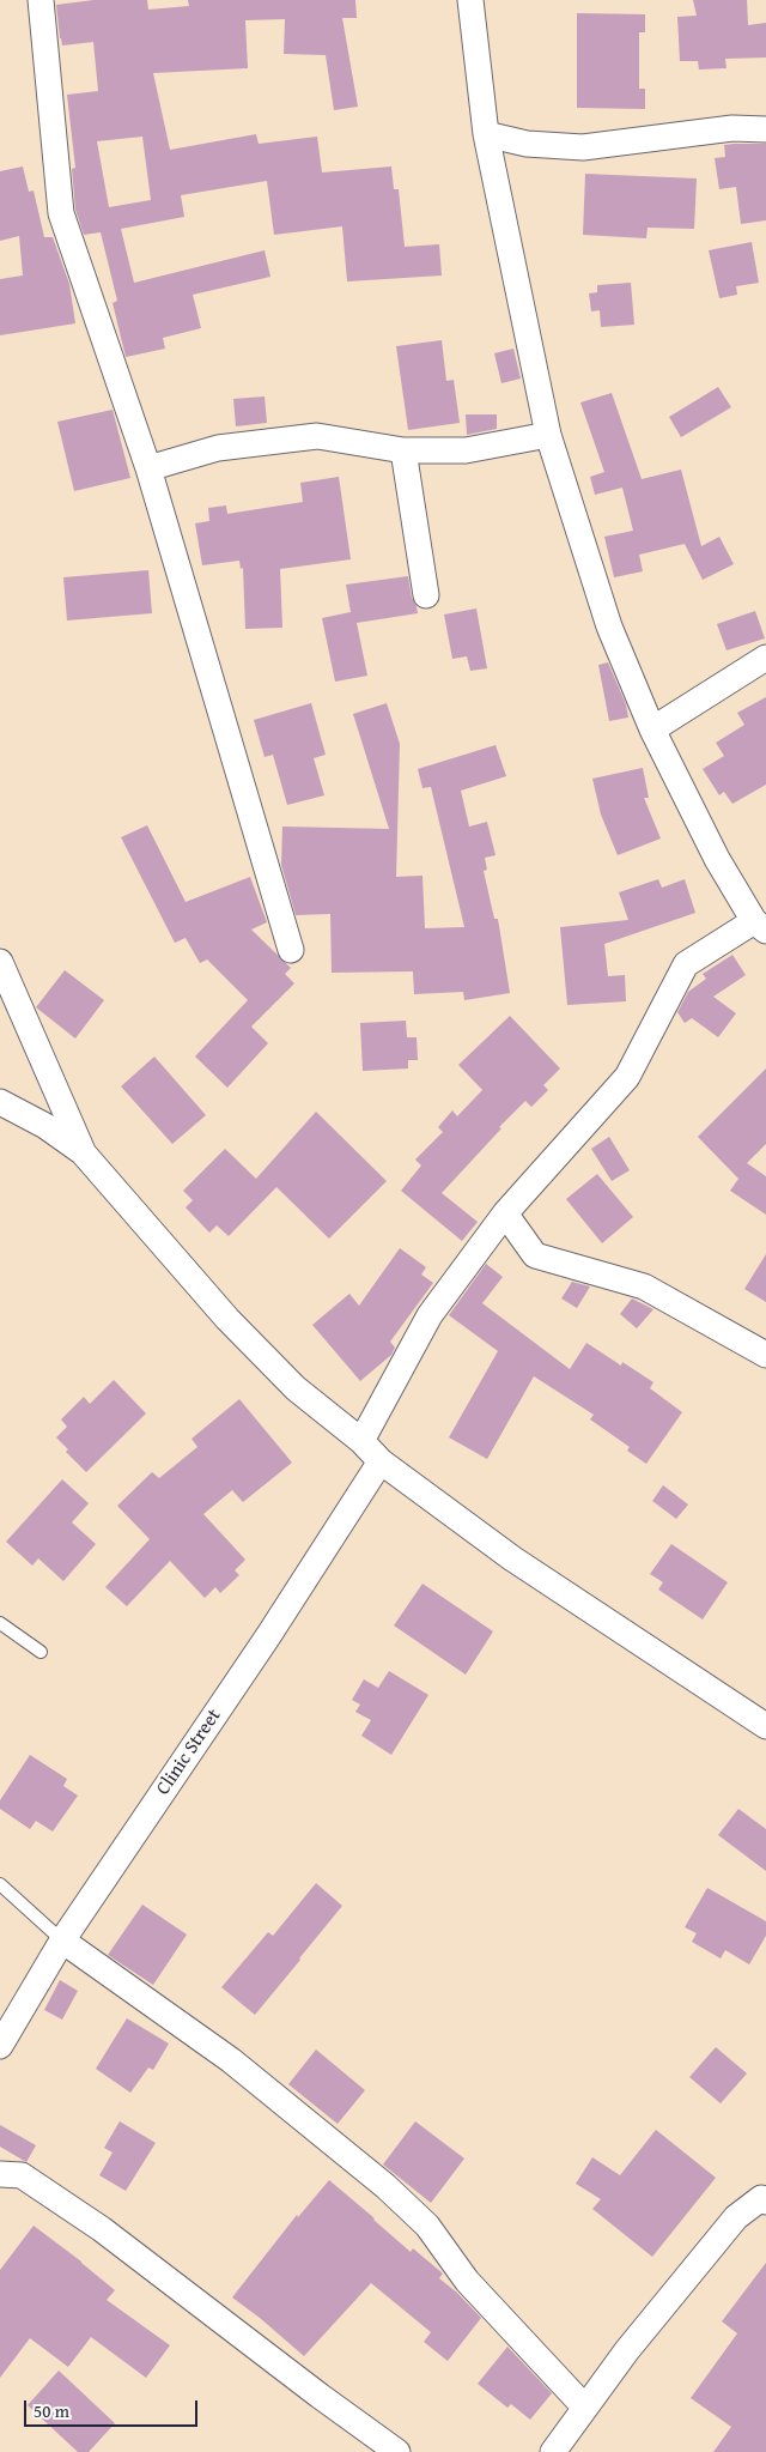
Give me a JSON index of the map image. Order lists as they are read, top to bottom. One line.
{"streets":{"street":["Clinic Street"]},"scale_bar":"50 m"}
